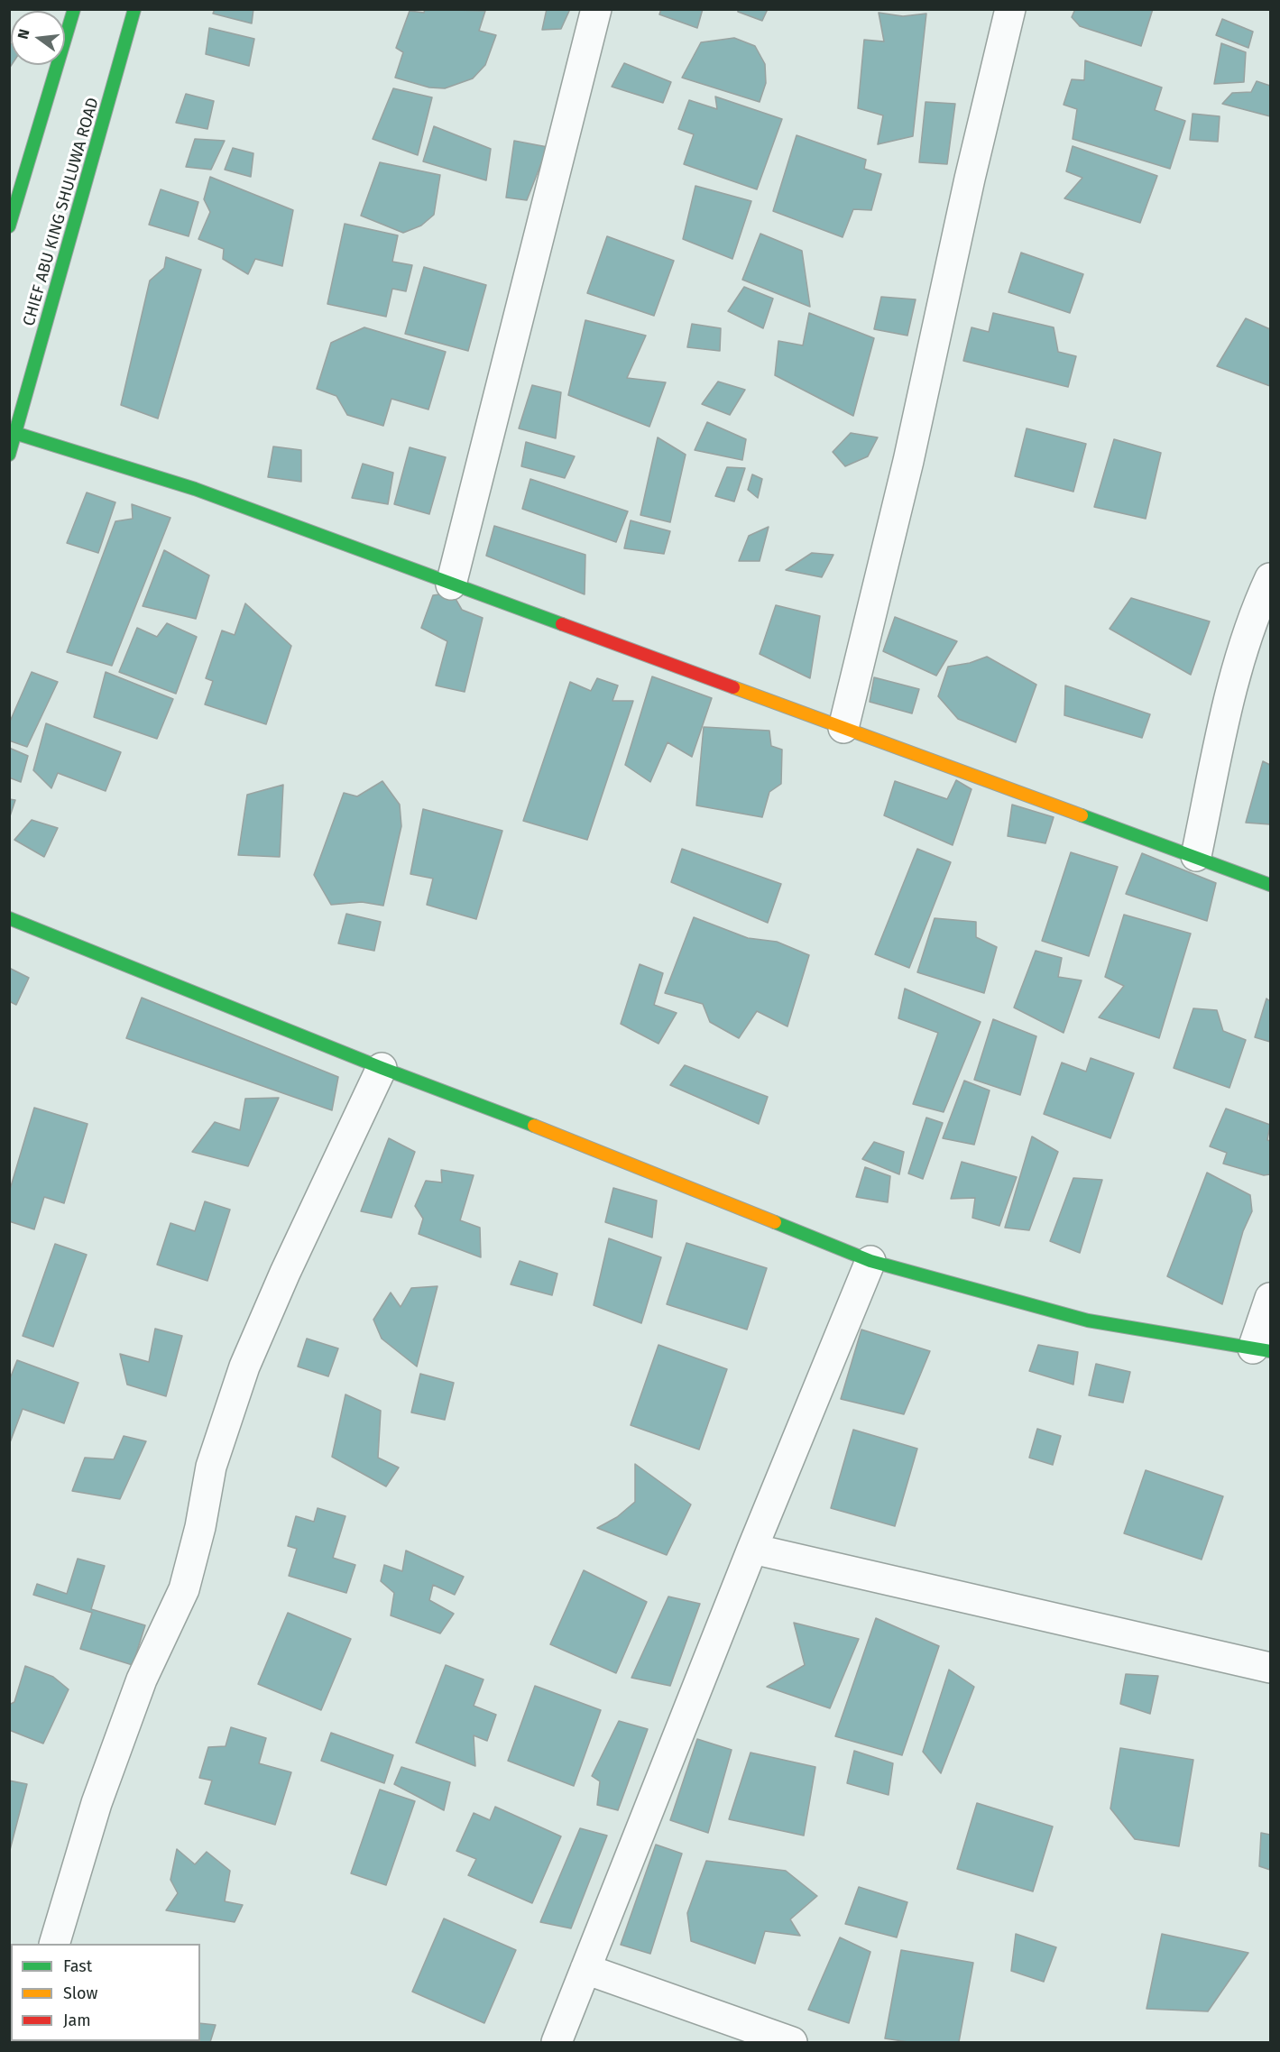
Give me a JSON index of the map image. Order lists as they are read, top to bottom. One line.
{"streets":{"street":["CHIEF ABU KING SHULUWA ROAD"]},"legend":["Fast","Slow","Jam"],"north":"left"}
